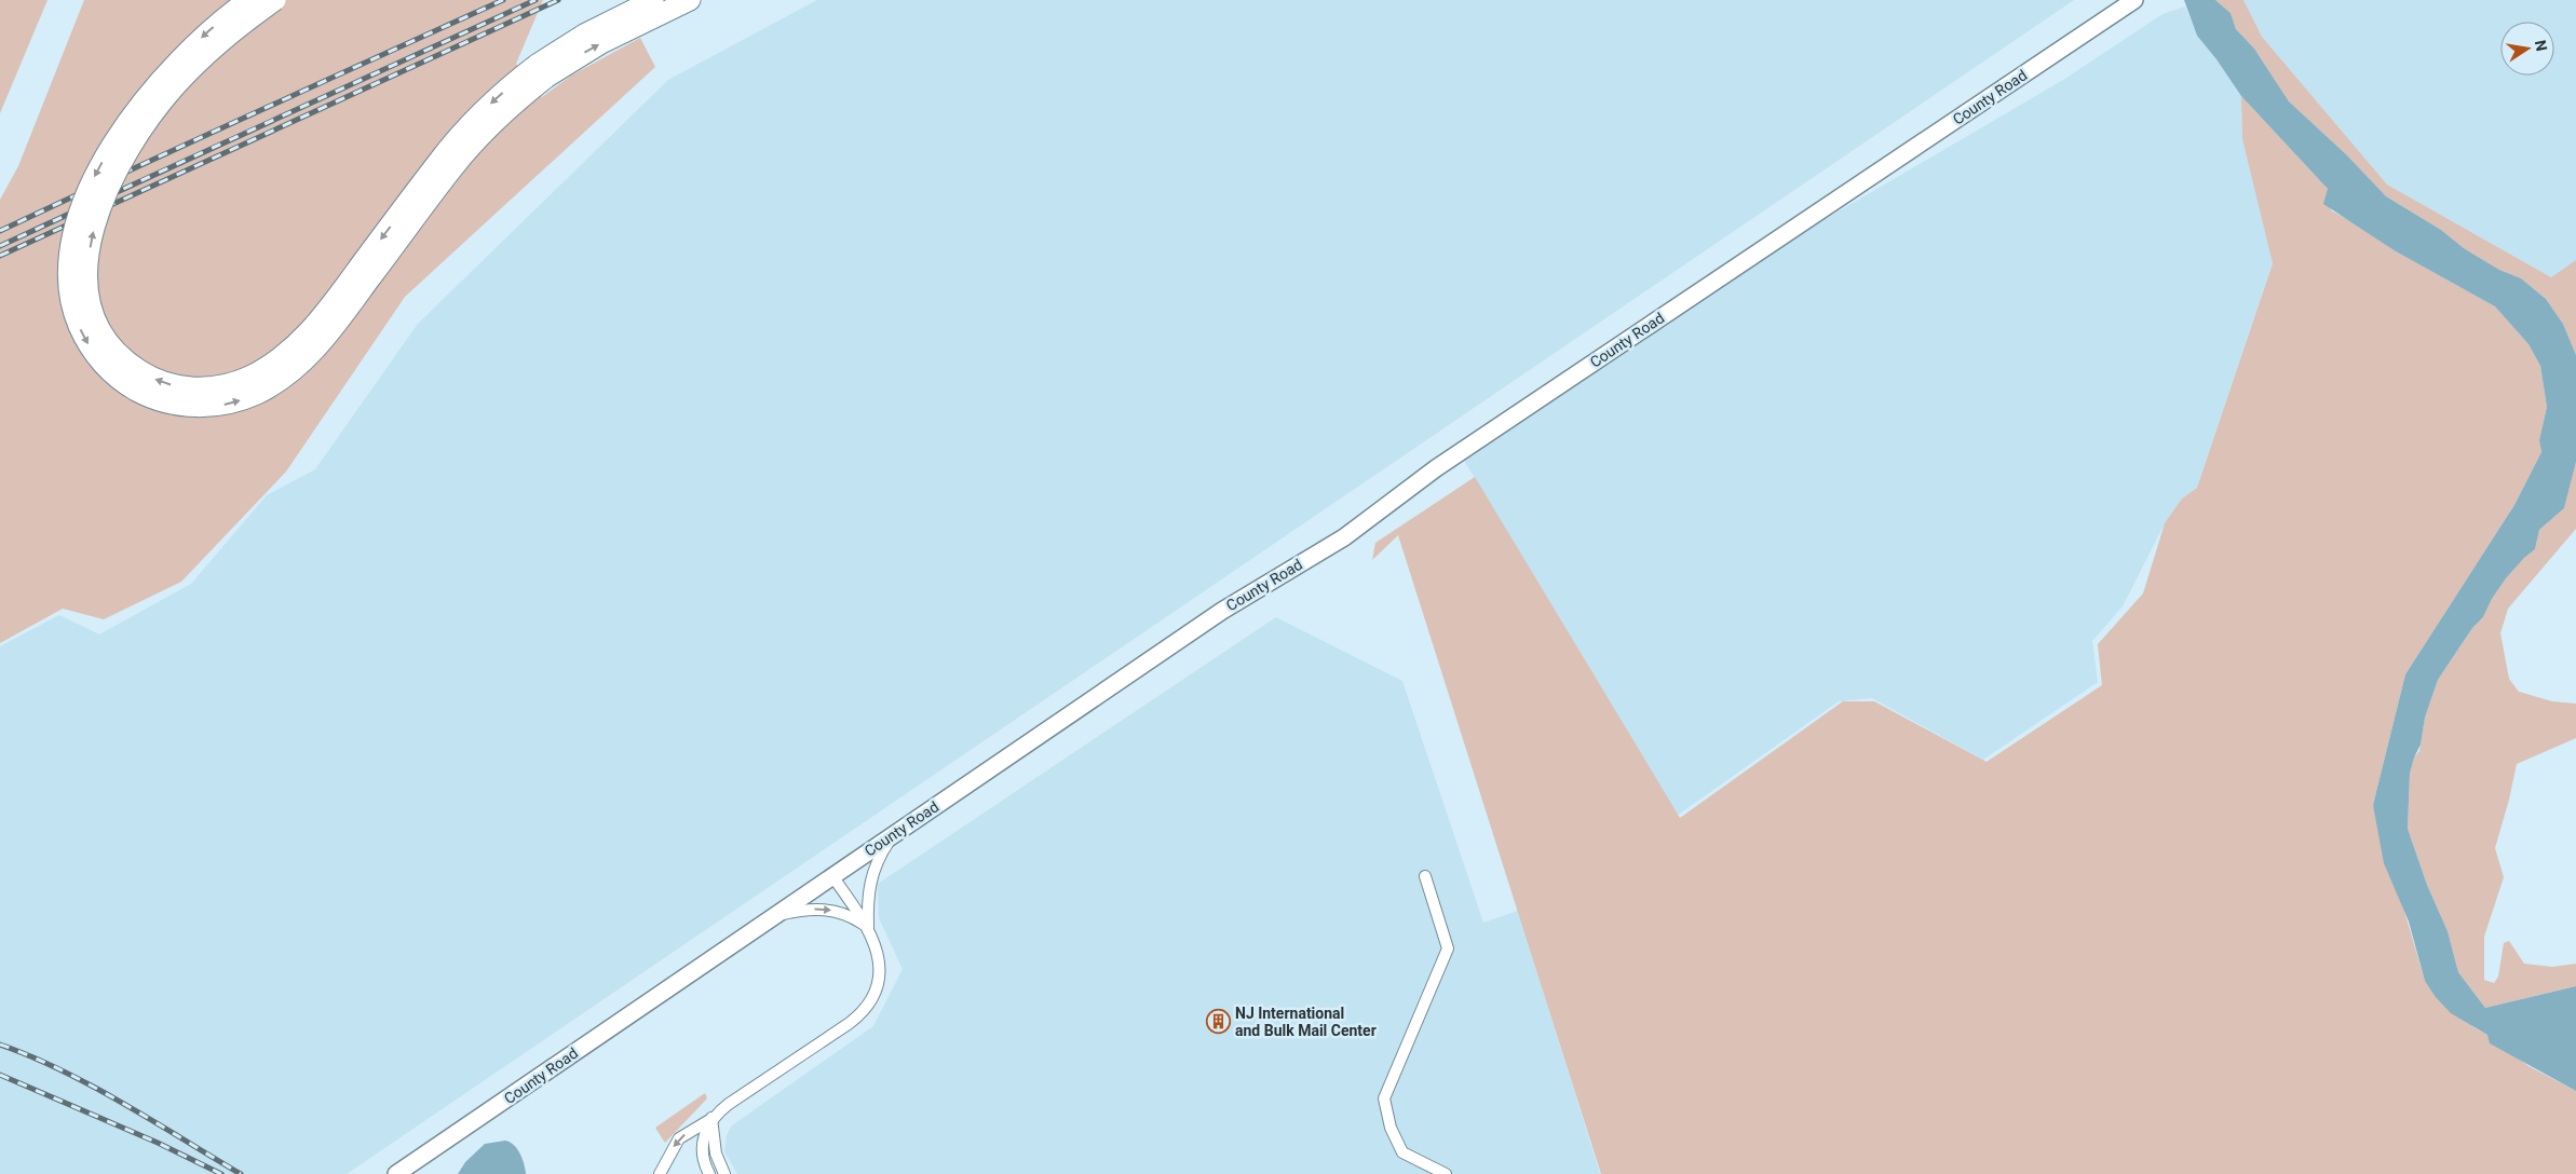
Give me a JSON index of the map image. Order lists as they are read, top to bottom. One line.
{"streets":{"main road":["County Road"]},"places":{"building":["NJ International and Bulk Mail Center"]},"north":"right"}
